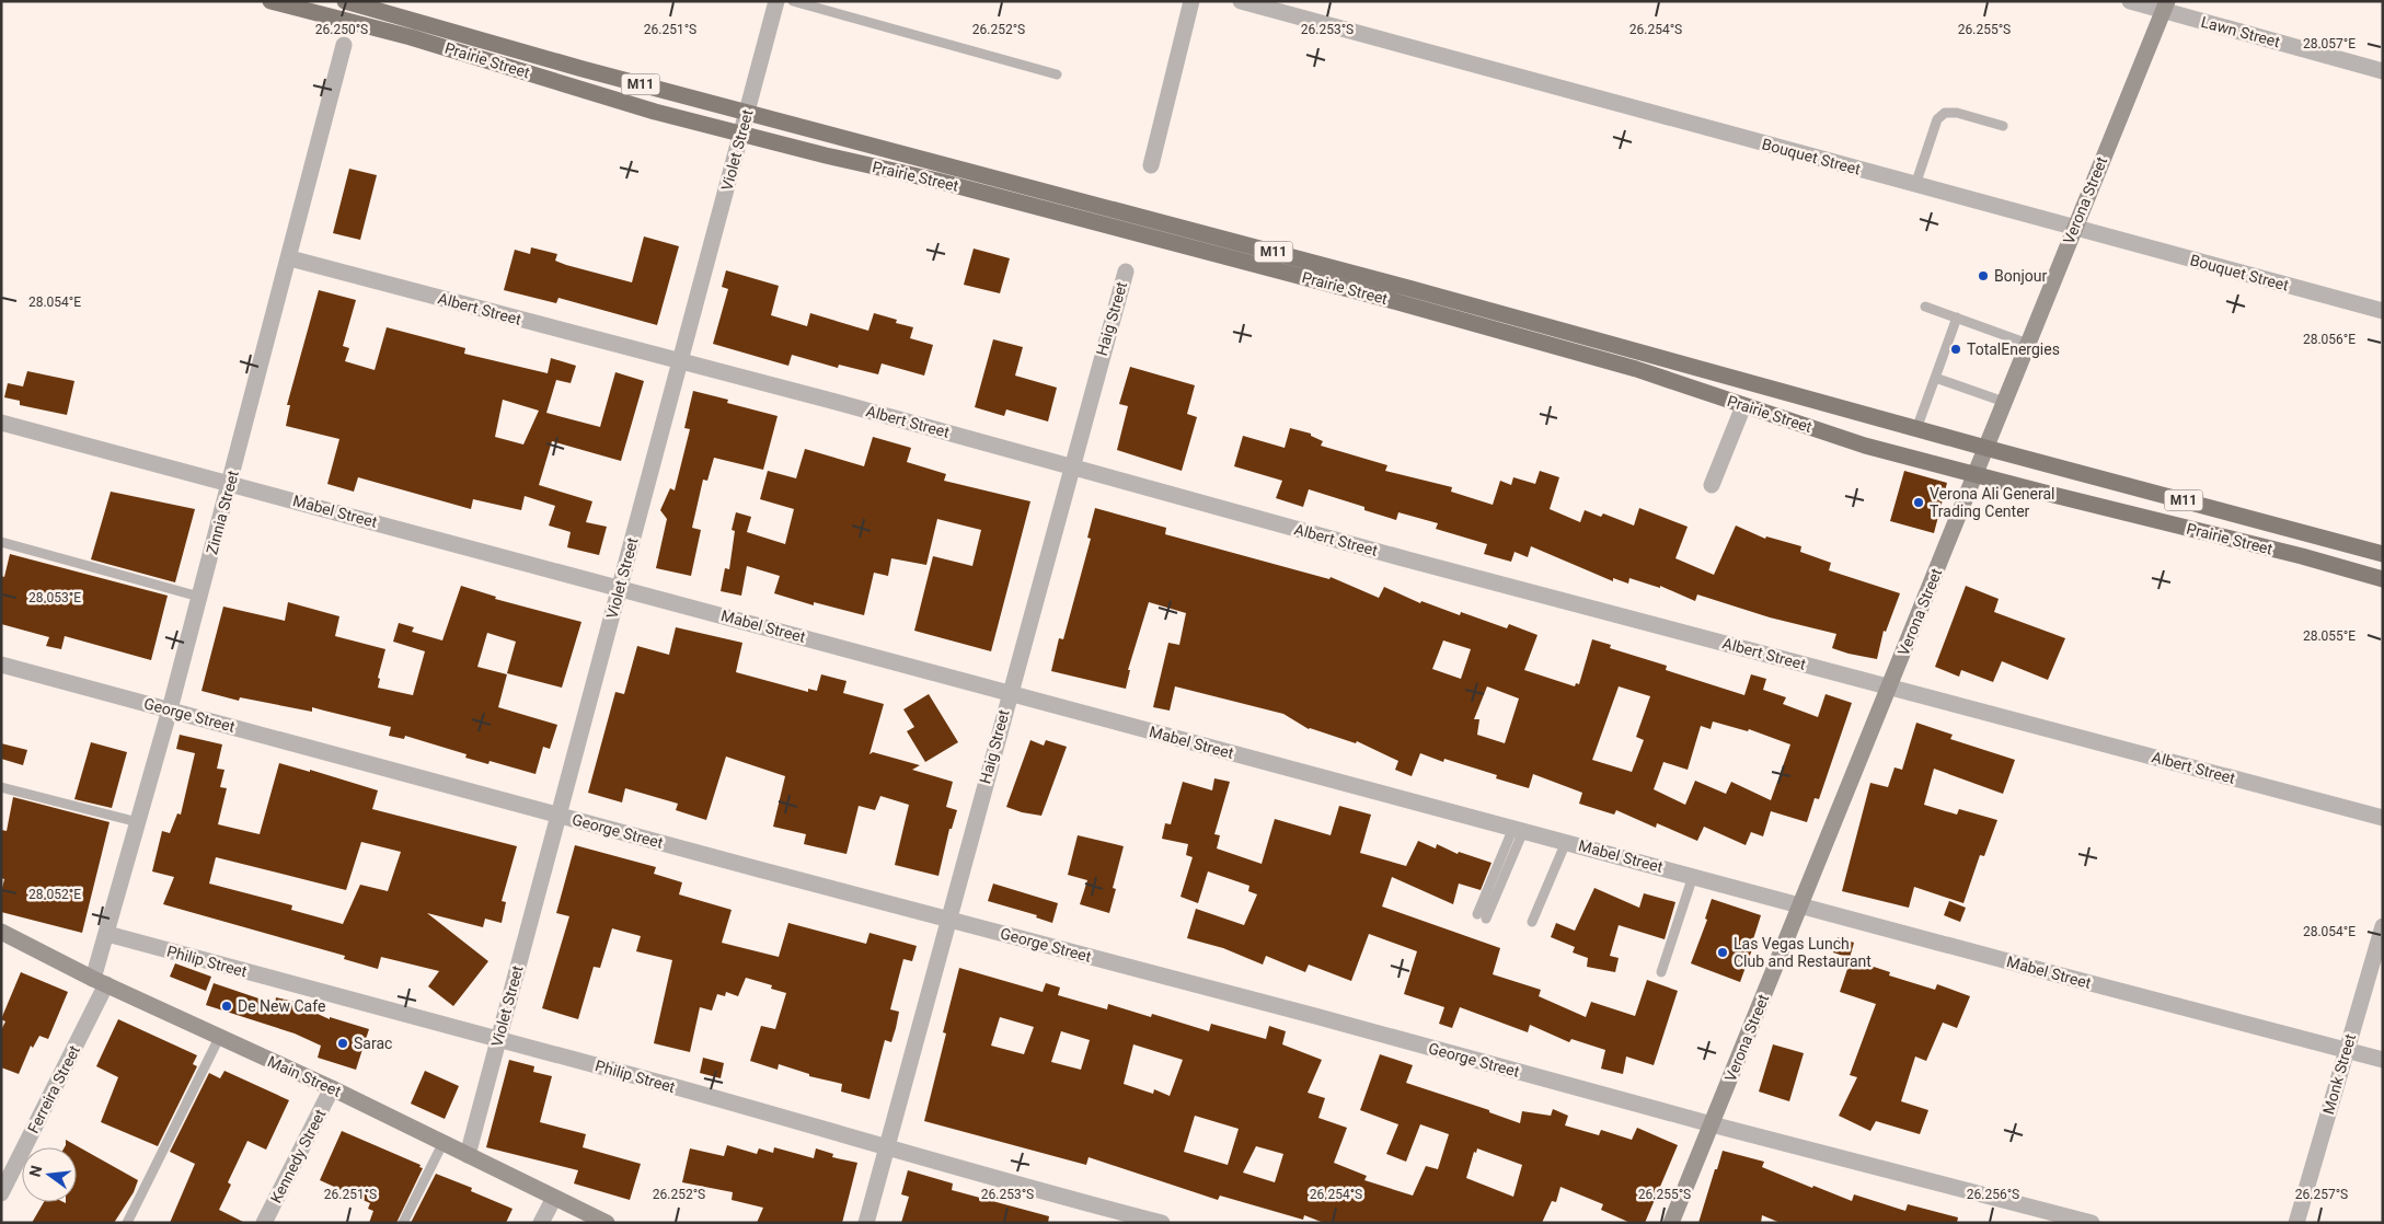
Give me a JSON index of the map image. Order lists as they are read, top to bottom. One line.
{"streets":{"main road":["Prairie Street","M11","Verona Street","Main Street"],"street":["Lawn Street","Violet Street","Bouquet Street","Albert Street","Haig Street","Mabel Street","Zinnia Street","George Street","Philip Street","Monk Street","Ferreira Street","Kennedy Street"]},"crossings":[["Lawn Street","Verona Street"],["Prairie Street","Violet Street"],["Prairie Street","Verona Street"],["Violet Street","Albert Street"],["Violet Street","Mabel Street"],["Violet Street","George Street"],["Violet Street","Philip Street"],["Violet Street","Main Street"],["Bouquet Street","Verona Street"],["Verona Street","Albert Street"],["Verona Street","Mabel Street"],["Verona Street","George Street"],["Albert Street","Haig Street"],["Albert Street","Zinnia Street"],["Haig Street","Mabel Street"],["Haig Street","George Street"],["Haig Street","Philip Street"],["Mabel Street","Zinnia Street"],["Mabel Street","Monk Street"],["Zinnia Street","George Street"],["Zinnia Street","Philip Street"],["Zinnia Street","Main Street"],["Zinnia Street","Ferreira Street"],["Main Street","Ferreira Street"],["Main Street","Kennedy Street"]],"places":["Bonjour","TotalEnergies","Verona Ali General Trading Center","Las Vegas Lunch Club and Restaurant","De New Cafe","Sarac"],"north":"left","coordinates":["26.250°S","26.251°S","26.252°S","26.253°S","26.254°S","26.255°S","28.057°E","28.054°E","28.056°E","28.053°E","28.055°E","28.052°E","26.256°S","26.257°S"]}
